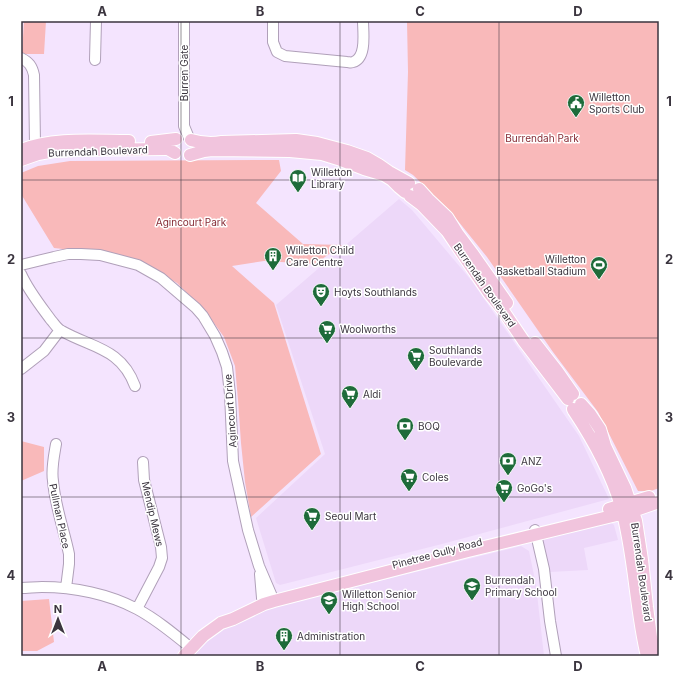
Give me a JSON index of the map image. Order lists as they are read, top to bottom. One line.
{"streets":{"main road":["Burrendah Boulevard","Pinetree Gully Road"],"street":["Burren Gate","Agincourt Drive","Mendip Mews","Pullman Place"]},"crossings":[["Burren Gate","Burrendah Boulevard"],["Burrendah Boulevard","Pinetree Gully Road"],["Agincourt Drive","Pinetree Gully Road"]],"parks":["Burrendah Park","Agincourt Park"],"places":{"public building":["Willetton Sports Club"],"library":["Willetton Library"],"building":["Willetton Child Care Centre","Administration"],"sports":["Willetton Basketball Stadium"],"theatre":["Hoyts Southlands"],"supermarket":["Woolworths","Southlands Boulevarde","Aldi","Coles","GoGo's","Seoul Mart"],"bank":["BOQ","ANZ"],"school or university":["Burrendah Primary School","Willetton Senior High School"]},"north":"top","grid":{"columns":["A","B","C","D"],"rows":["1","2","3","4"]}}
